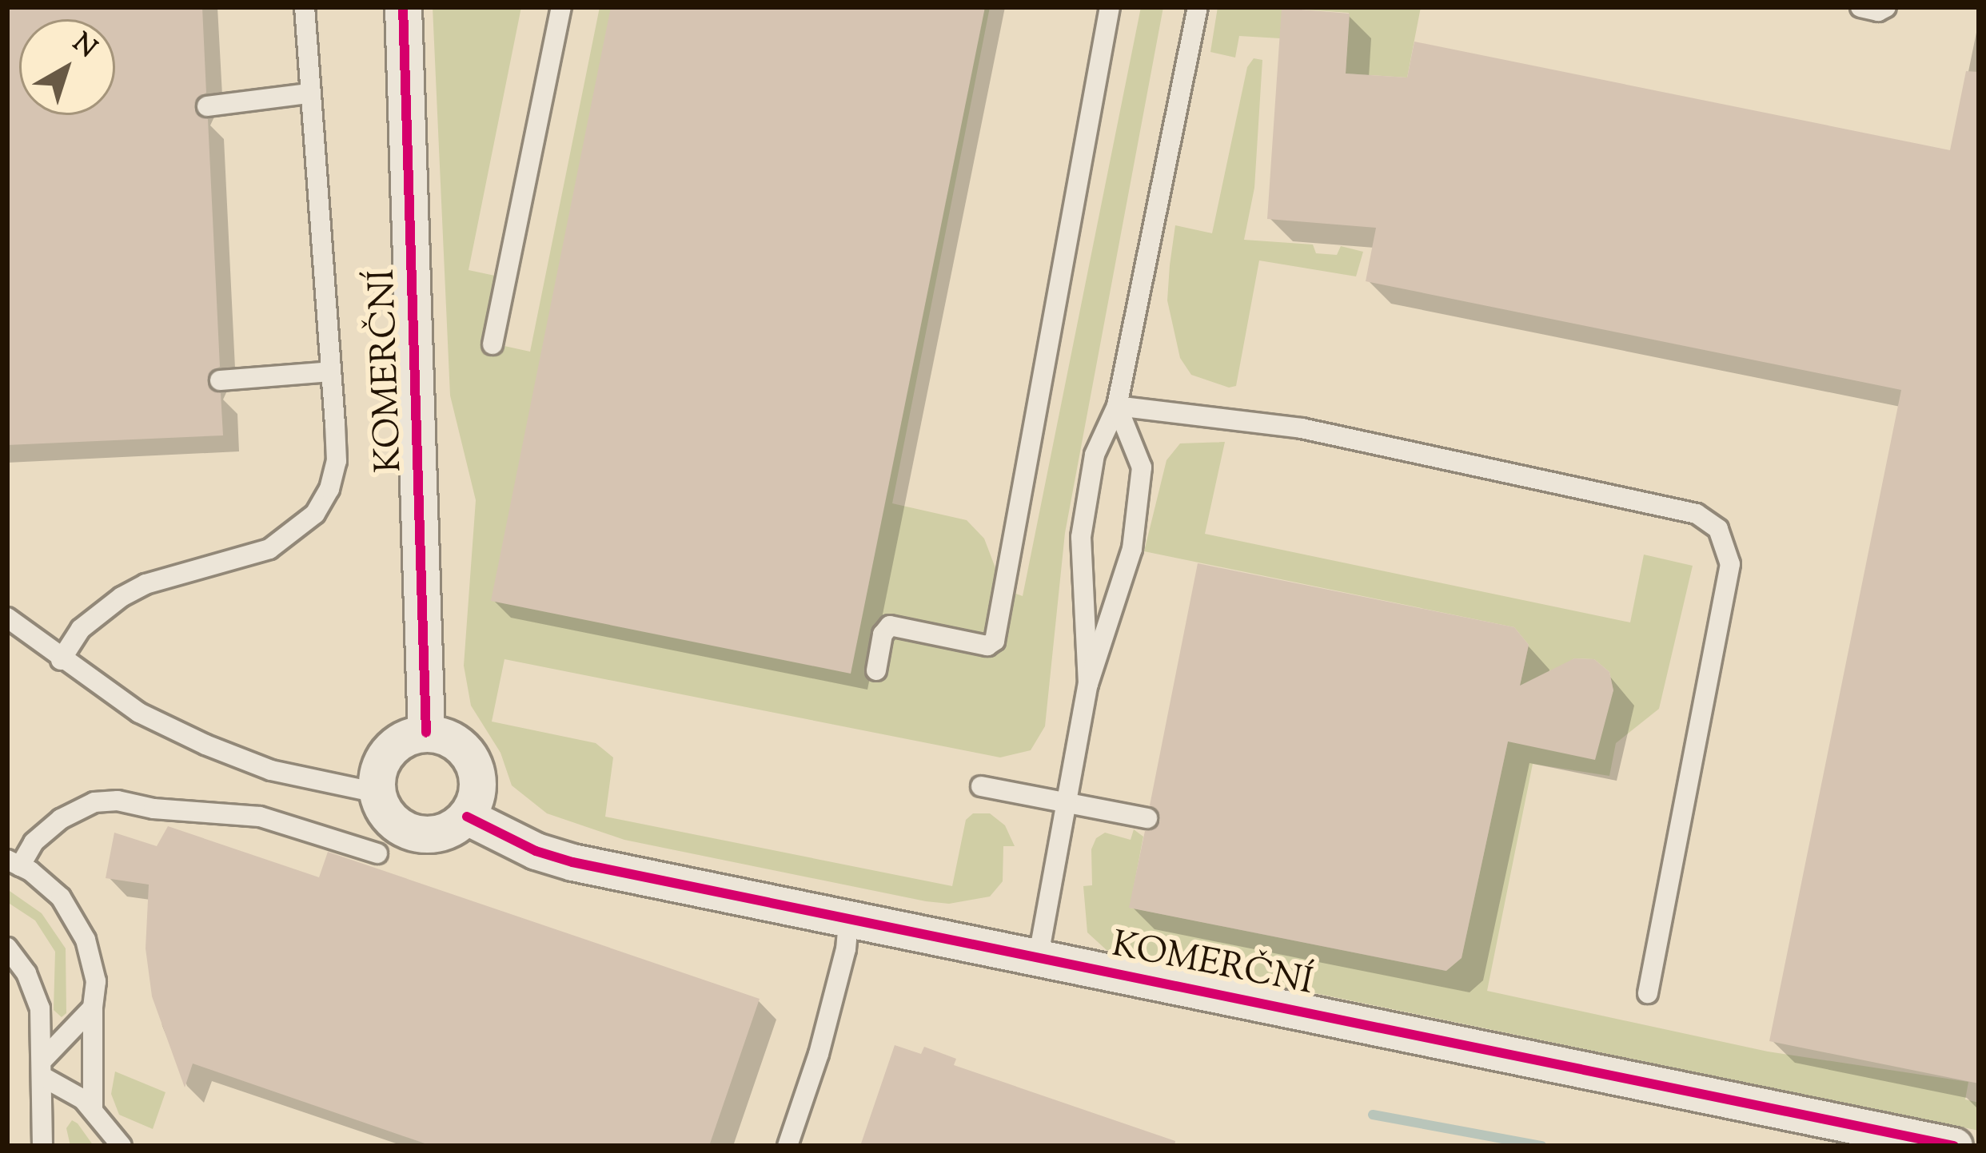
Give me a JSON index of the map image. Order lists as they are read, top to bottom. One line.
{"streets":{"street":["KOMERČNÍ"]},"north":"top right"}
